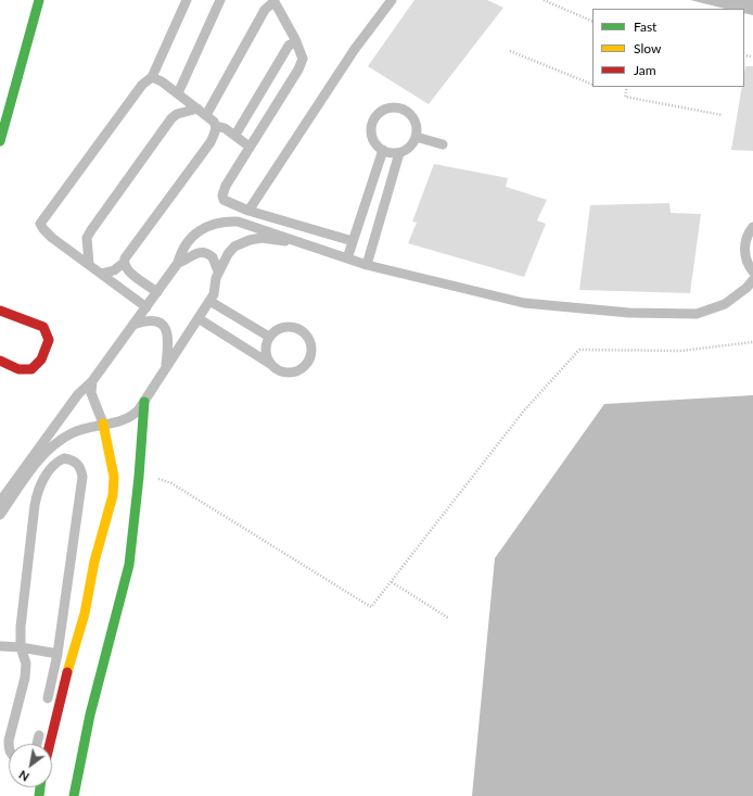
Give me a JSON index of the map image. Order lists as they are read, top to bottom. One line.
{"legend":["Fast","Slow","Jam"],"north":"bottom left"}
